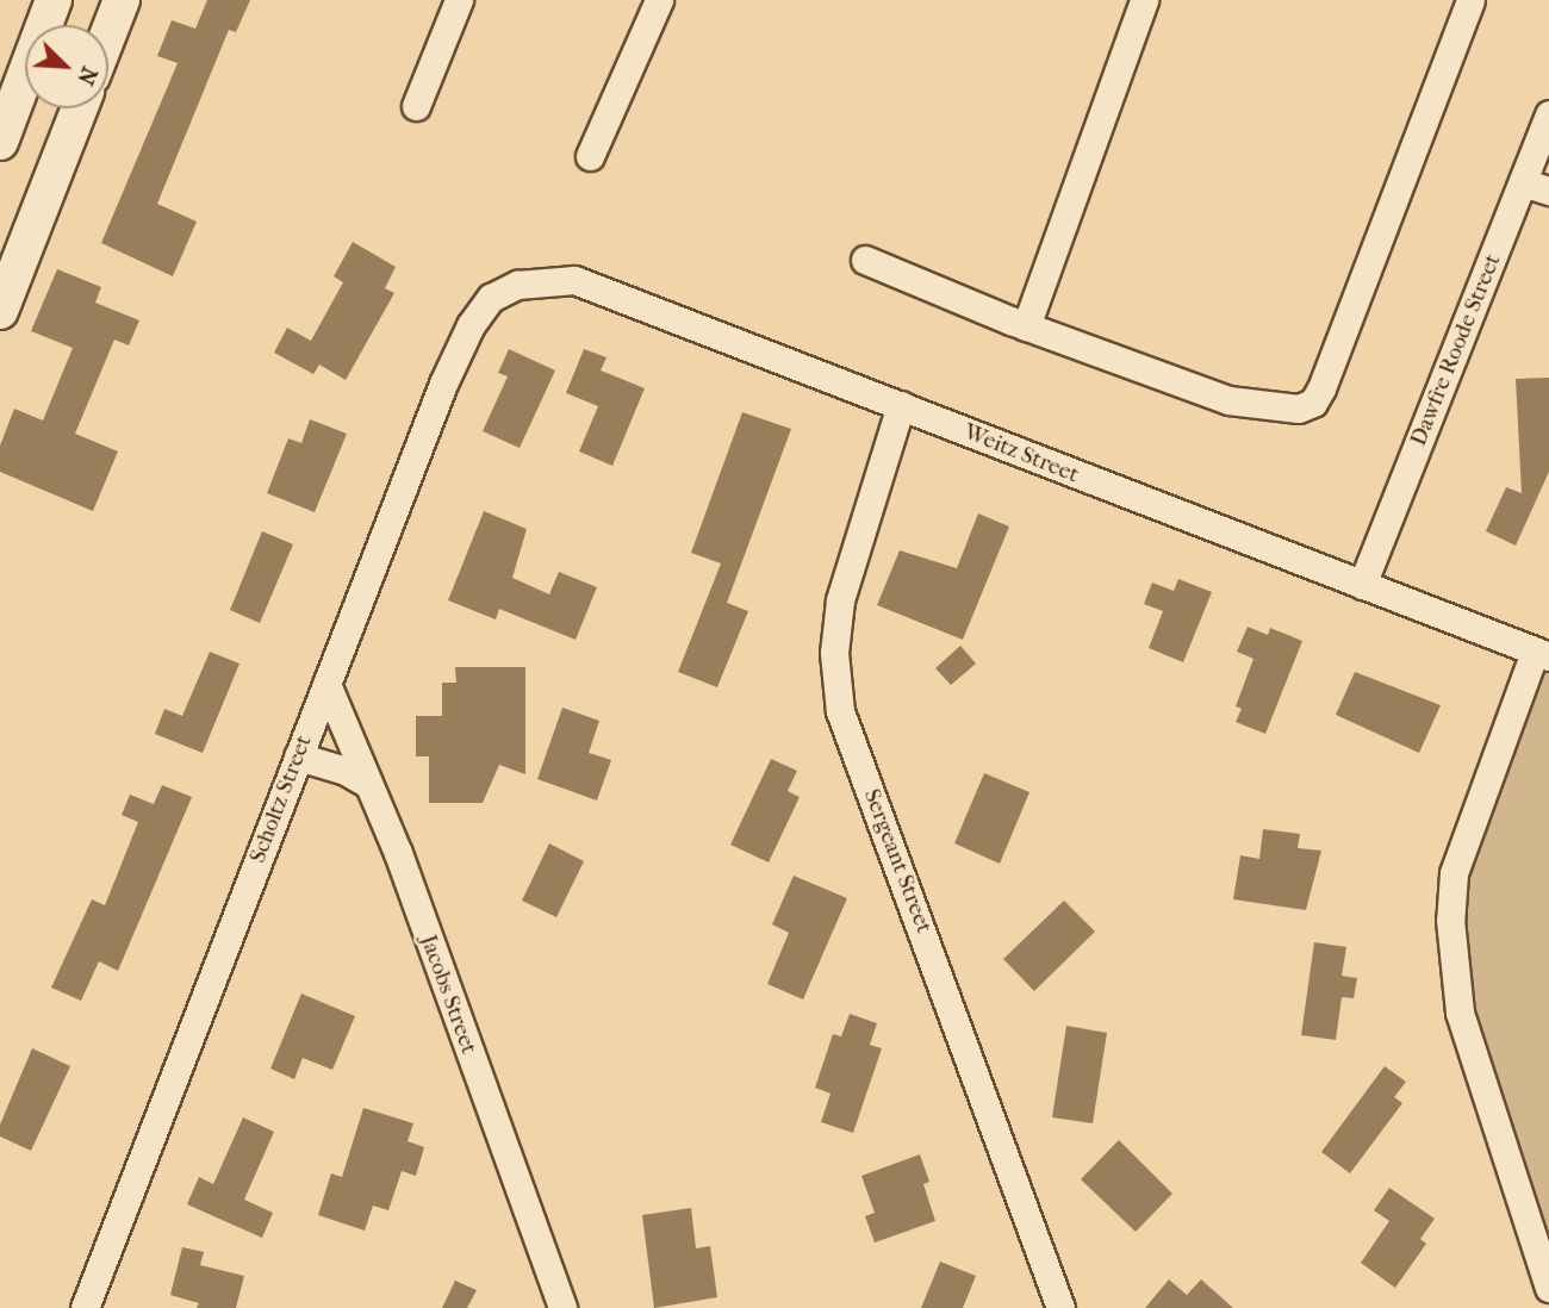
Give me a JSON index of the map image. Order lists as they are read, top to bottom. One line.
{"streets":{"street":["Dawfre Roode Street","Weitz Street","Scholtz Street","Sergeant Street","Jacobs Street"]},"crossings":[["Dawfre Roode Street","Weitz Street"],["Weitz Street","Scholtz Street"],["Weitz Street","Sergeant Street"],["Scholtz Street","Jacobs Street"]],"north":"bottom right"}
